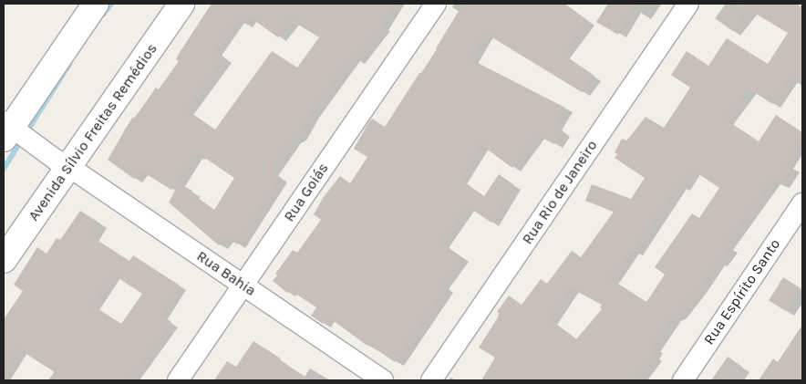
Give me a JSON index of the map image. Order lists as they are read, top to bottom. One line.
{"streets":{"street":["Avenida Sílvio Freitas Remédios","Rua Goiás","Rua Rio de Janeiro","Rua Bahia","Rua Espírito Santo"]},"crossings":[["Avenida Sílvio Freitas Remédios","Rua Bahia"],["Rua Goiás","Rua Bahia"]]}
